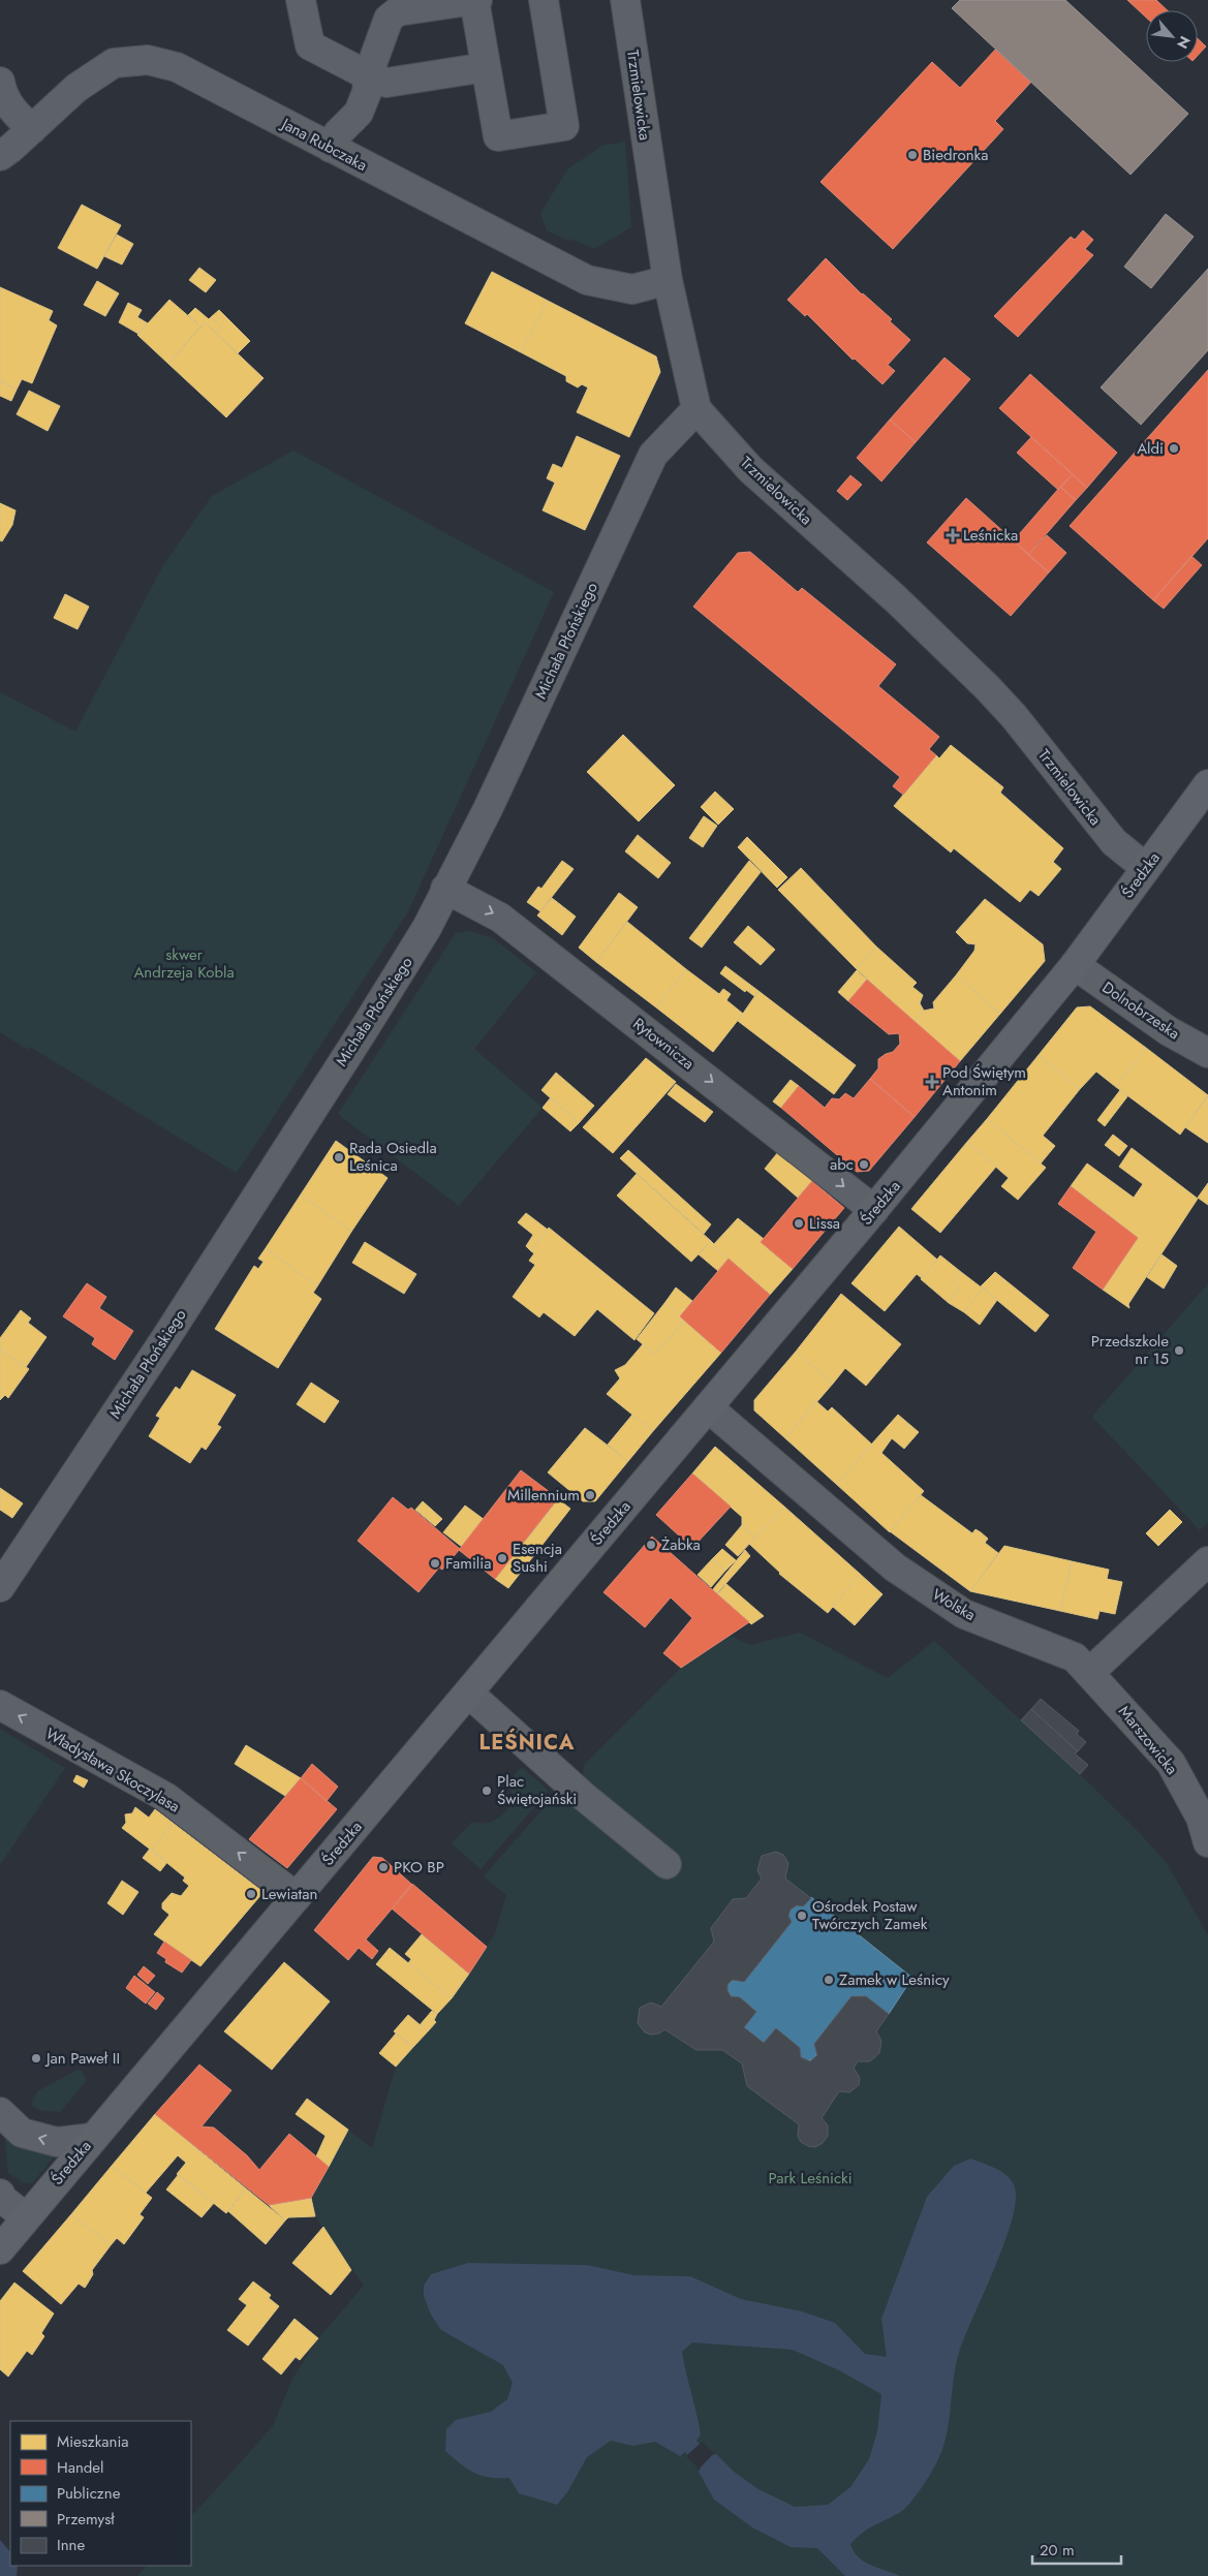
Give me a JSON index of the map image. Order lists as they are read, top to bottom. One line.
{"streets":{"main road":["Średzka"],"street":["Trzmielowicka","Jana Rubczaka","Michała Płońskiego","Dolnobrzeska","Rytownicza","Wolska","Marszowicka","Władysława Skoczylasa"]},"crossings":[["Trzmielowicka","Jana Rubczaka"],["Trzmielowicka","Michała Płońskiego"],["Trzmielowicka","Średzka"],["Michała Płońskiego","Rytownicza"],["Średzka","Dolnobrzeska"],["Średzka","Rytownicza"],["Średzka","Wolska"],["Średzka","Władysława Skoczylasa"],["Wolska","Marszowicka"]],"one_way":["Rytownicza","Władysława Skoczylasa"],"districts":["LEŚNICA"],"parks":["skwer Andrzeja Kobla","Park Leśnicki"],"places":{"other":["Biedronka","Aldi","Rada Osiedla Leśnica","abc","Lissa","Przedszkole nr 15","Millennium","Żabka","Esencja Sushi","Familia","Plac Świętojański","PKO BP","Lewiatan","Ośrodek Postaw Twórczych Zamek","Zamek w Leśnicy","Jan Paweł II"],"health":["Leśnicka","Pod Świętym Antonim"]},"legend":["Mieszkania","Handel","Publiczne","Przemysł","Inne"],"scale_bar":"20 m","north":"bottom right"}
